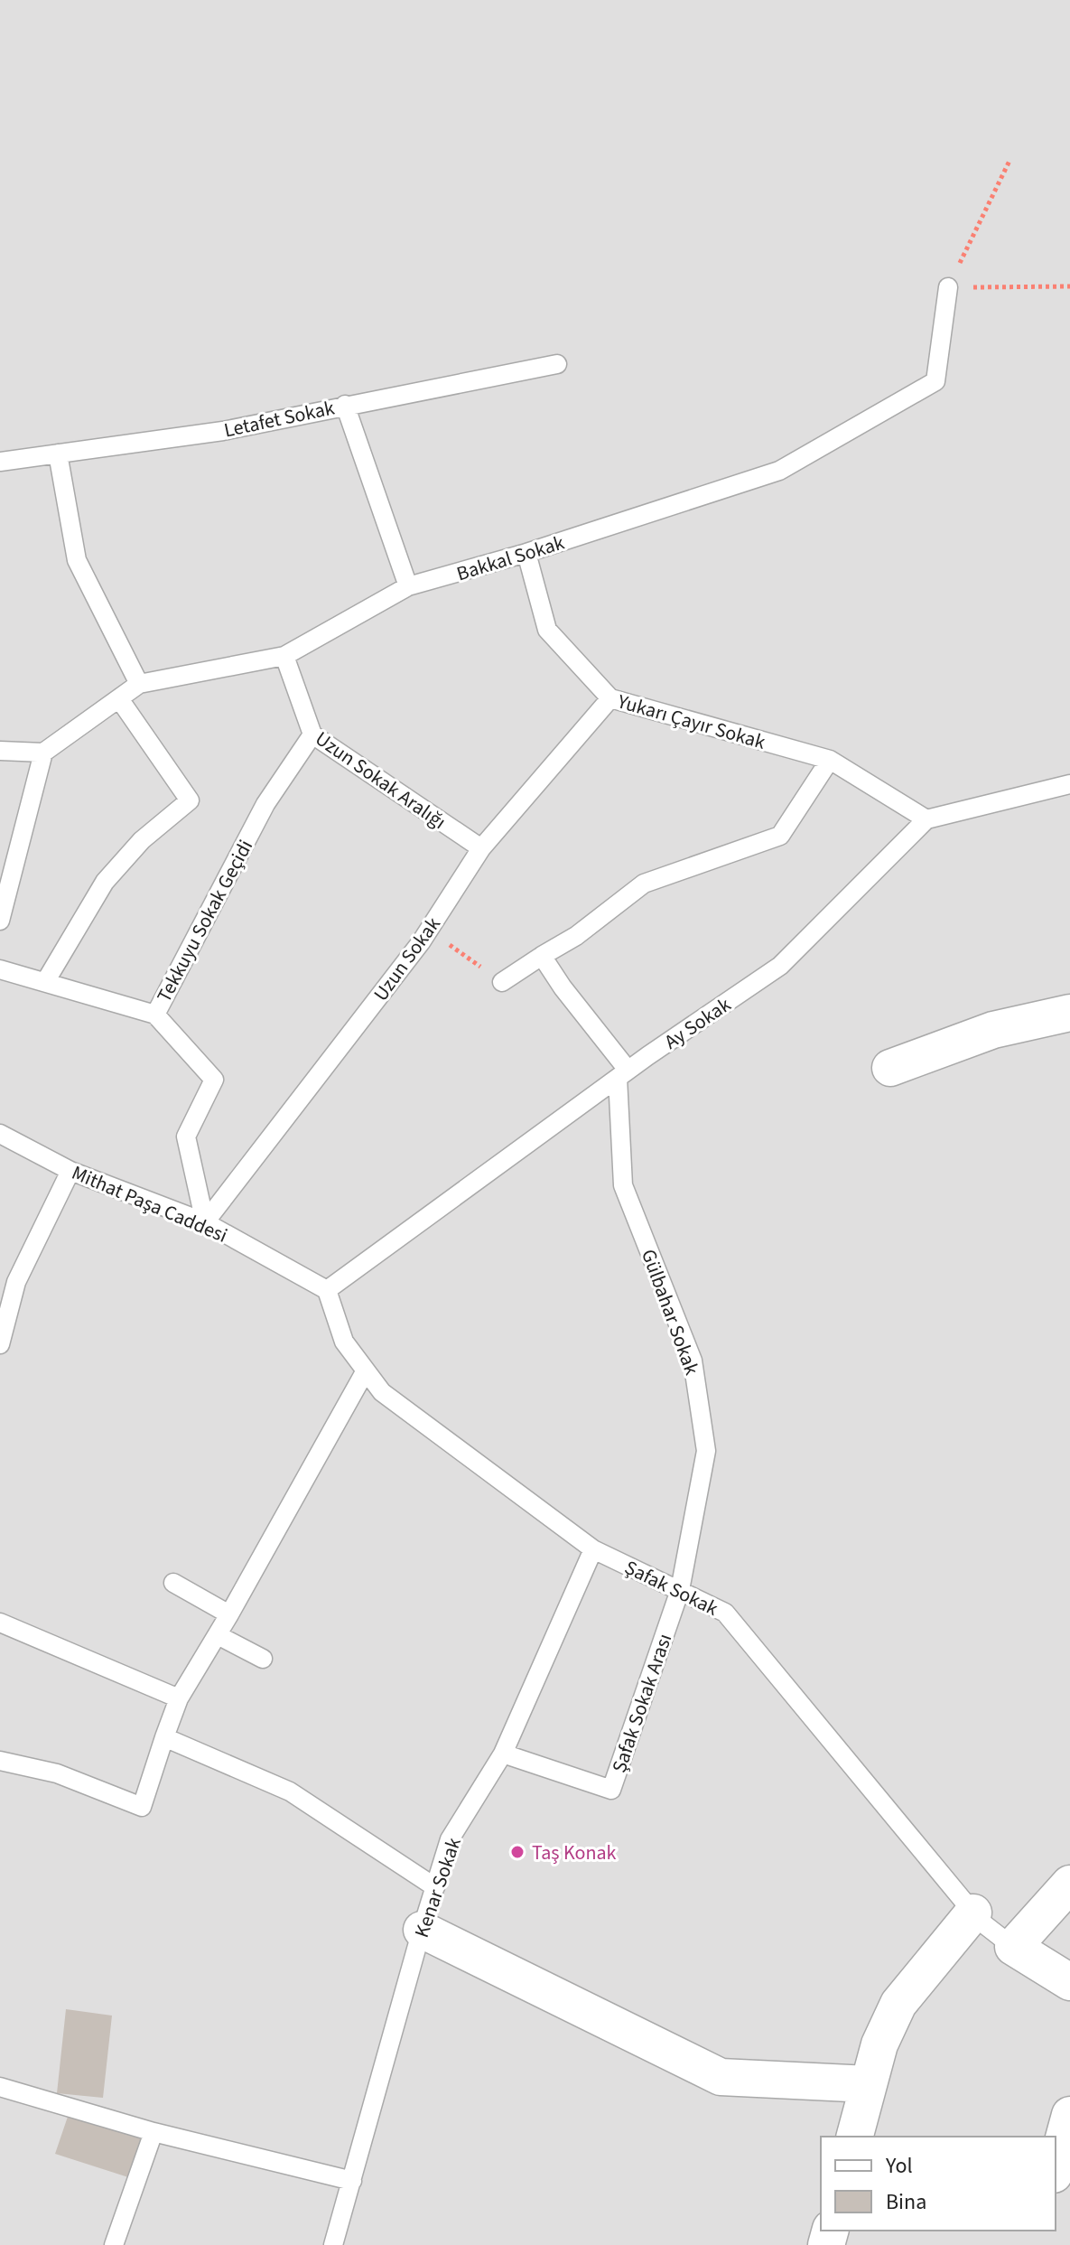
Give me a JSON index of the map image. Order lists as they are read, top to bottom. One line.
{"streets":{"lane":["Letafet Sokak","Bakkal Sokak","Yukarı Çayır Sokak","Uzun Sokak Aralığı","Tekkuyu Sokak Geçidi","Uzun Sokak","Ay Sokak","Mithat Paşa Caddesi","Gülbahar Sokak","Şafak Sokak","Şafak Sokak Arası","Kenar Sokak"]},"crossings":[["Bakkal Sokak","Yukarı Çayır Sokak"],["Bakkal Sokak","Uzun Sokak Aralığı"],["Yukarı Çayır Sokak","Uzun Sokak"],["Yukarı Çayır Sokak","Ay Sokak"],["Uzun Sokak Aralığı","Tekkuyu Sokak Geçidi"],["Uzun Sokak Aralığı","Uzun Sokak"],["Tekkuyu Sokak Geçidi","Uzun Sokak"],["Tekkuyu Sokak Geçidi","Mithat Paşa Caddesi"],["Uzun Sokak","Mithat Paşa Caddesi"],["Ay Sokak","Mithat Paşa Caddesi"],["Ay Sokak","Gülbahar Sokak"],["Ay Sokak","Şafak Sokak"],["Mithat Paşa Caddesi","Şafak Sokak"],["Gülbahar Sokak","Şafak Sokak"],["Gülbahar Sokak","Şafak Sokak Arası"],["Şafak Sokak","Şafak Sokak Arası"],["Şafak Sokak","Kenar Sokak"],["Şafak Sokak Arası","Kenar Sokak"]],"places":["Taş Konak"],"legend":["Yol","Bina"]}
